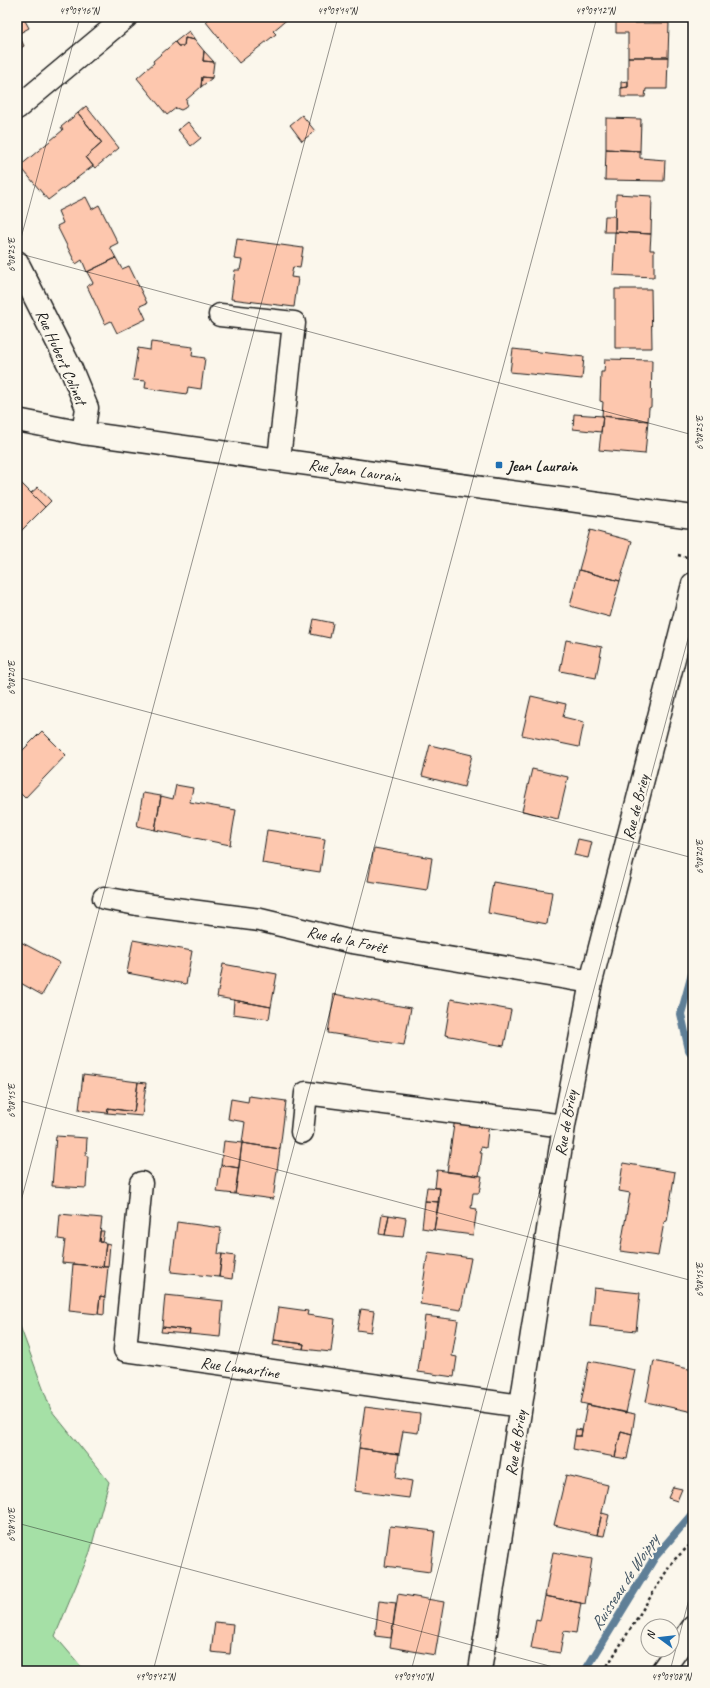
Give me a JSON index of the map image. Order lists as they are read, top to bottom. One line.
{"streets":{"street":["Rue Hubert Colinet","Rue Jean Laurain","Rue de Briey","Rue de la Forêt","Rue Lamartine"]},"crossings":[["Rue Hubert Colinet","Rue Jean Laurain"],["Rue de Briey","Rue de la Forêt"],["Rue de Briey","Rue Lamartine"]],"water":["Ruisseau de Woippy"],"places":{"transit":["Jean Laurain"]},"north":"left","coordinates":["49°09'16\"N","49°09'14\"N","49°09'12\"N","6°08'25\"E","6°08'20\"E","6°08'15\"E","6°08'10\"E","49°09'10\"N","49°09'08\"N"]}
